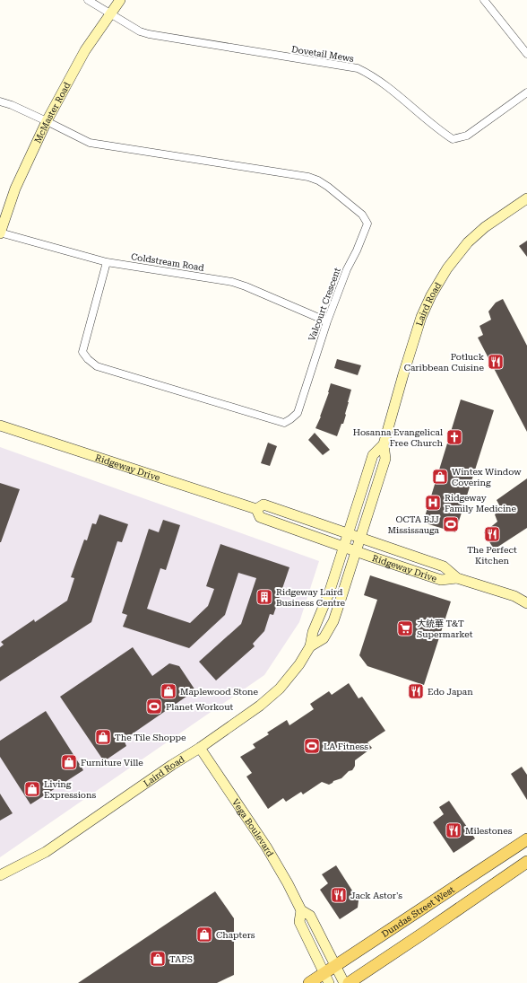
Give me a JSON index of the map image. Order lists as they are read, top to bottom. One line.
{"streets":{"main road":["Dundas Street West"],"street":["Dovetail Mews","McMaster Road","Coldstream Road","Valcourt Crescent","Laird Road","Ridgeway Drive","Vega Boulevard"]},"crossings":[["Dovetail Mews","McMaster Road"],["McMaster Road","Coldstream Road"],["McMaster Road","Valcourt Crescent"],["Coldstream Road","Valcourt Crescent"],["Laird Road","Ridgeway Drive"],["Laird Road","Vega Boulevard"],["Vega Boulevard","Dundas Street West"]],"places":{"restaurant":["Potluck Caribbean Cuisine","The Perfect Kitchen","Edo Japan","Milestones","Jack Astor's"],"church":["Hosanna Evangelical Free Church"],"shop":["Wintex Window Covering","Maplewood Stone","The Tile Shoppe","Furniture Ville","Living Expressions","Chapters","TAPS"],"hospital":["Ridgeway Family Medicine"],"sports":["OCTA BJJ Mississauga","Planet Workout","LA Fitness"],"building":["Ridgeway Laird Business Centre"],"supermarket":["大統華 T&T Supermarket"]}}
